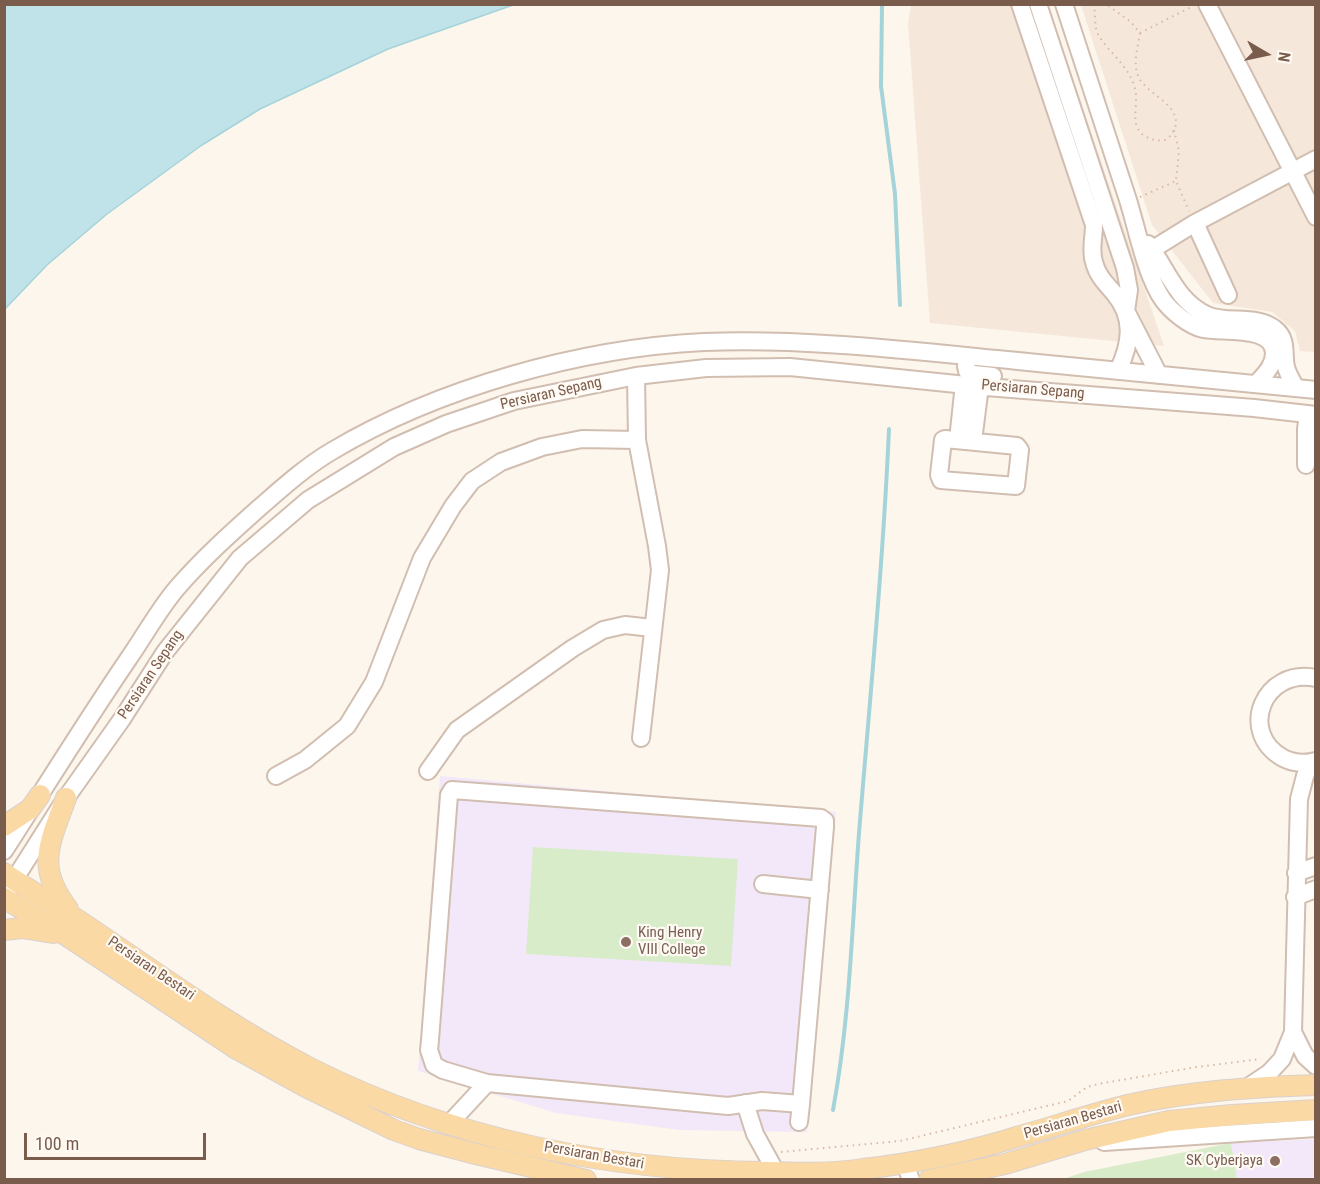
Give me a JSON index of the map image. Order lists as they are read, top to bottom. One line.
{"streets":{"main road":["Persiaran Bestari"],"street":["Persiaran Sepang"]},"crossings":[["Persiaran Sepang","Persiaran Bestari"]],"places":["King Henry VIII College","SK Cyberjaya"],"scale_bar":"100 m","north":"right"}
